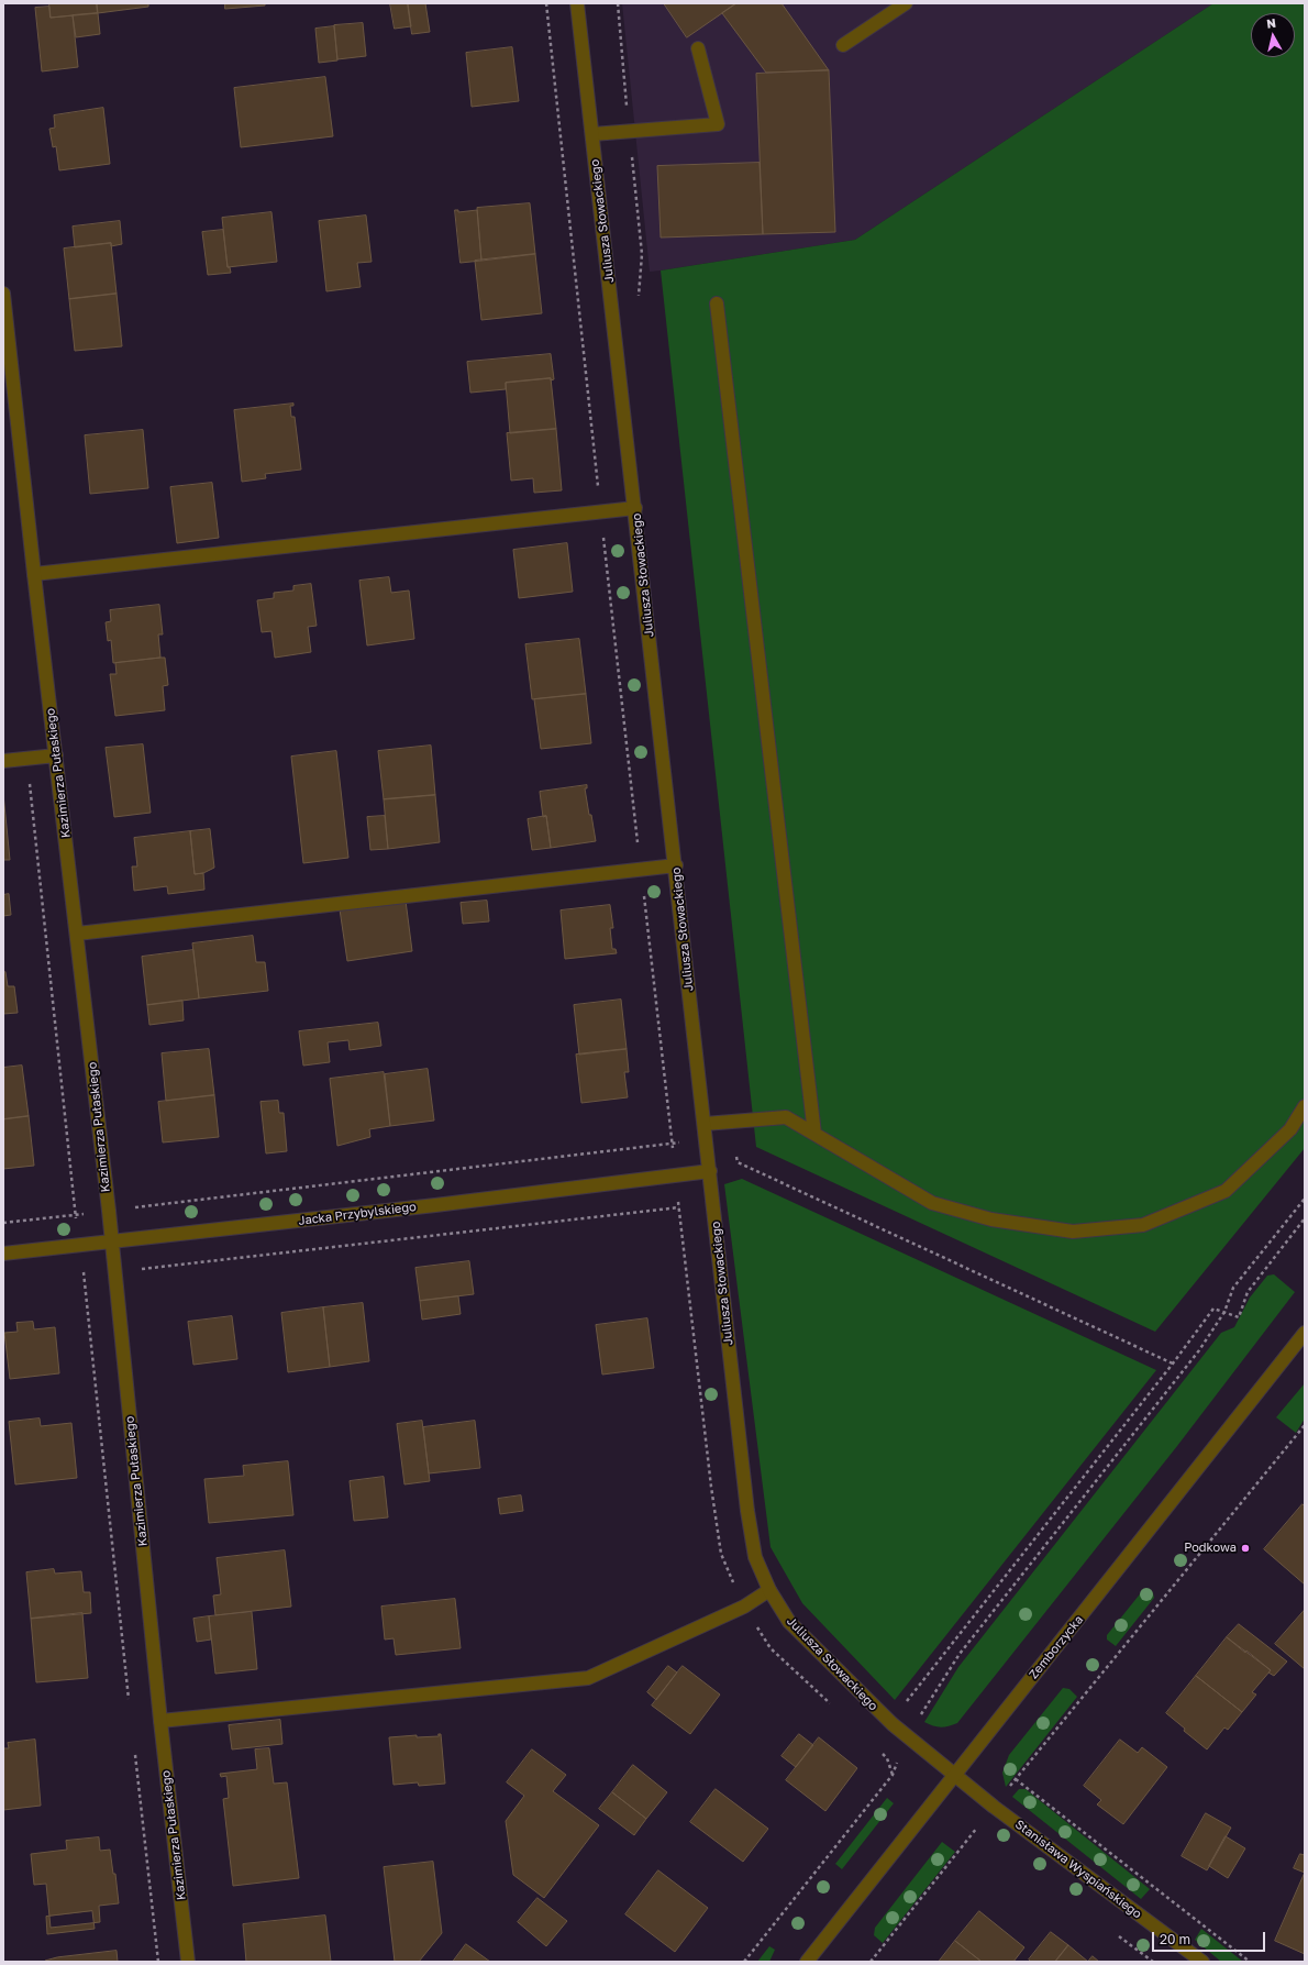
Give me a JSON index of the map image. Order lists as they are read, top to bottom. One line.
{"streets":{"street":["Juliusza Słowackiego","Kazimierza Pułaskiego","Jacka Przybylskiego","Zemborzycka","Stanisława Wyspiańskiego"]},"crossings":[["Juliusza Słowackiego","Jacka Przybylskiego"],["Juliusza Słowackiego","Zemborzycka"],["Juliusza Słowackiego","Stanisława Wyspiańskiego"],["Kazimierza Pułaskiego","Jacka Przybylskiego"],["Zemborzycka","Stanisława Wyspiańskiego"]],"places":["Podkowa"],"scale_bar":"20 m","north":"top"}
